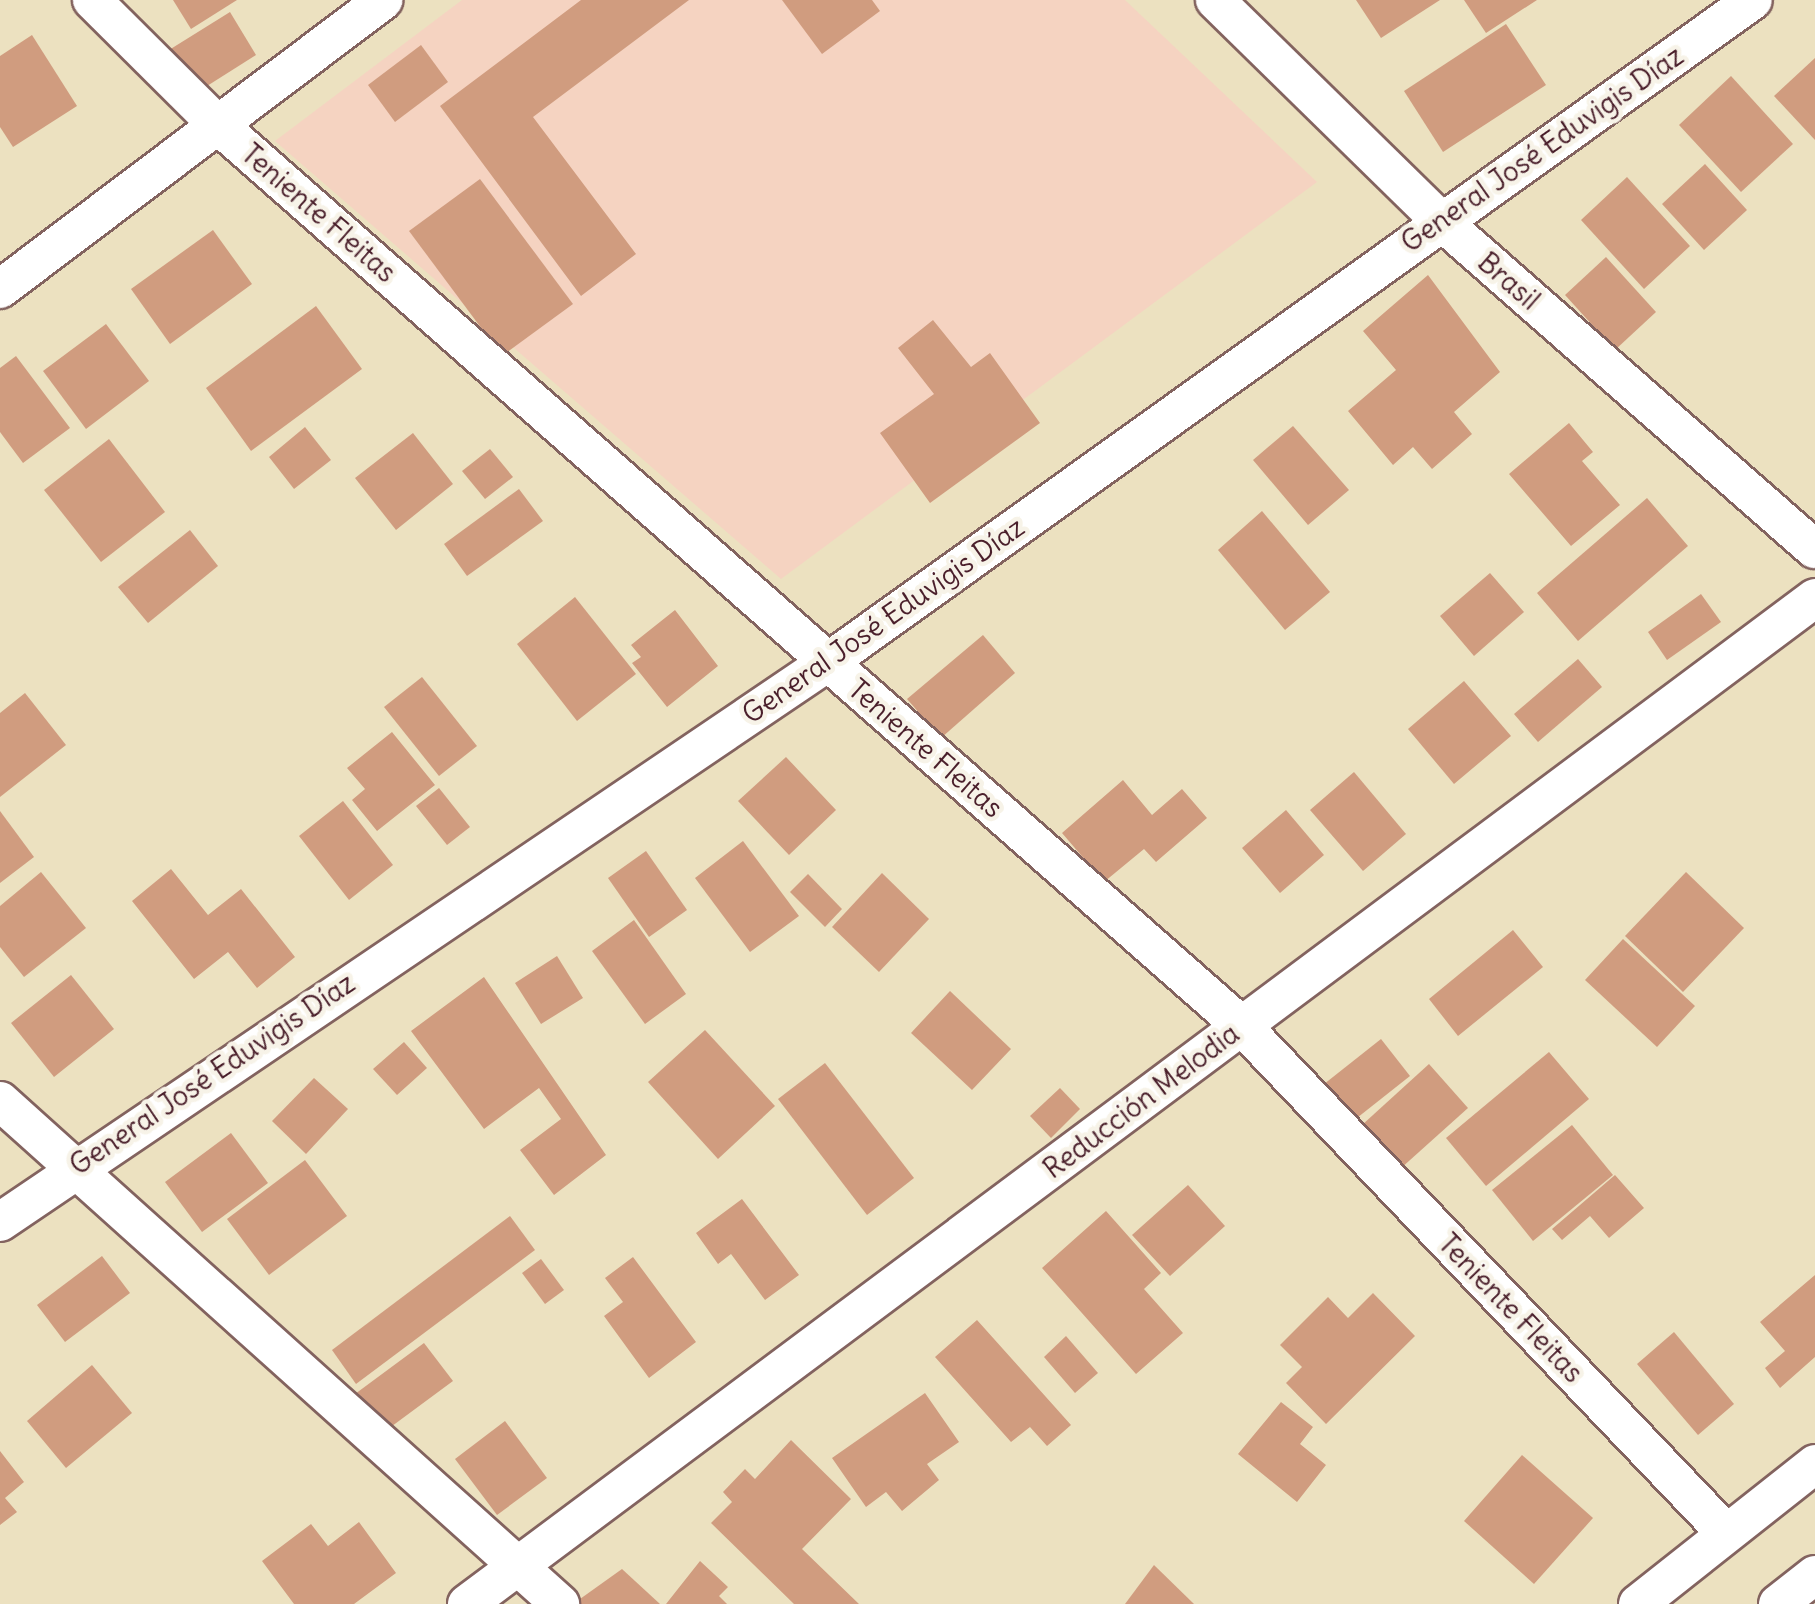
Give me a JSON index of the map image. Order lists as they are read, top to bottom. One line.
{"streets":{"street":["General José Eduvigis Díaz","Teniente Fleitas","Brasil","Reducción Melodia"]},"crossings":[["General José Eduvigis Díaz","Teniente Fleitas"],["General José Eduvigis Díaz","Brasil"],["Teniente Fleitas","Reducción Melodia"]]}
